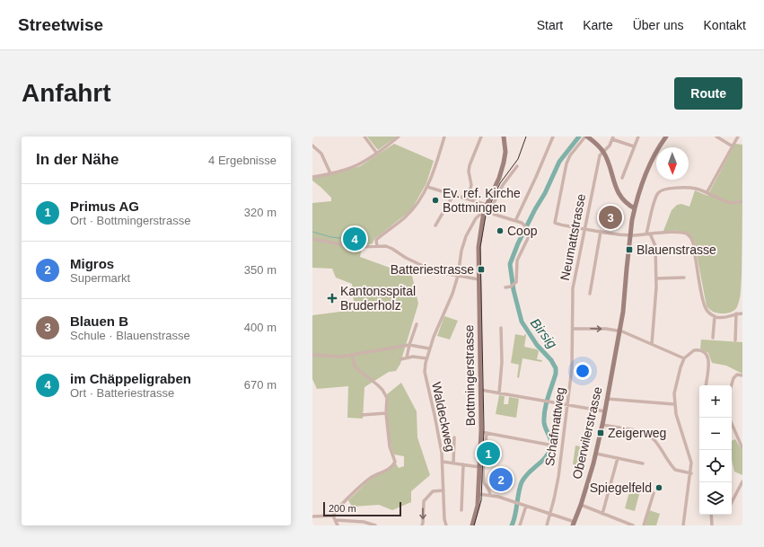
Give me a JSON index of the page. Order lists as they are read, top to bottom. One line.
{"streets":{"main road":["Bottmingerstrasse","Oberwilerstrasse"],"street":["Neumattstrasse","Waldeckweg","Schafmattweg"]},"crossings":[["Neumattstrasse","Schafmattweg"],["Bottmingerstrasse","Waldeckweg"]],"water":["Birsig"],"places":{"other":["Ev. ref. Kirche Bottmingen","Coop","Spiegelfeld"],"transit":["Blauenstrasse","Batteriestrasse","Zeigerweg"],"health":["Kantonsspital Bruderholz"]},"scale_bar":"200 m","north":"bottom","page":{"header":"Streetwise","nav":["Start","Karte","Über uns","Kontakt"],"buttons":"Route","title":"Anfahrt","heading":["In der Nähe","4 Ergebnisse"],"list":[{"mark":"1","name":"Primus AG","note":"Ort · Bottmingerstrasse","value":"320 m"},{"mark":"2","name":"Migros","note":"Supermarkt","value":"350 m"},{"mark":"3","name":"Blauen B","note":"Schule · Blauenstrasse","value":"400 m"},{"mark":"4","name":"im Chäppeligraben","note":"Ort · Batteriestrasse","value":"670 m"}],"pins":["3","4","1","2"],"map_buttons":["+","−"],"scale":"200 m"}}
